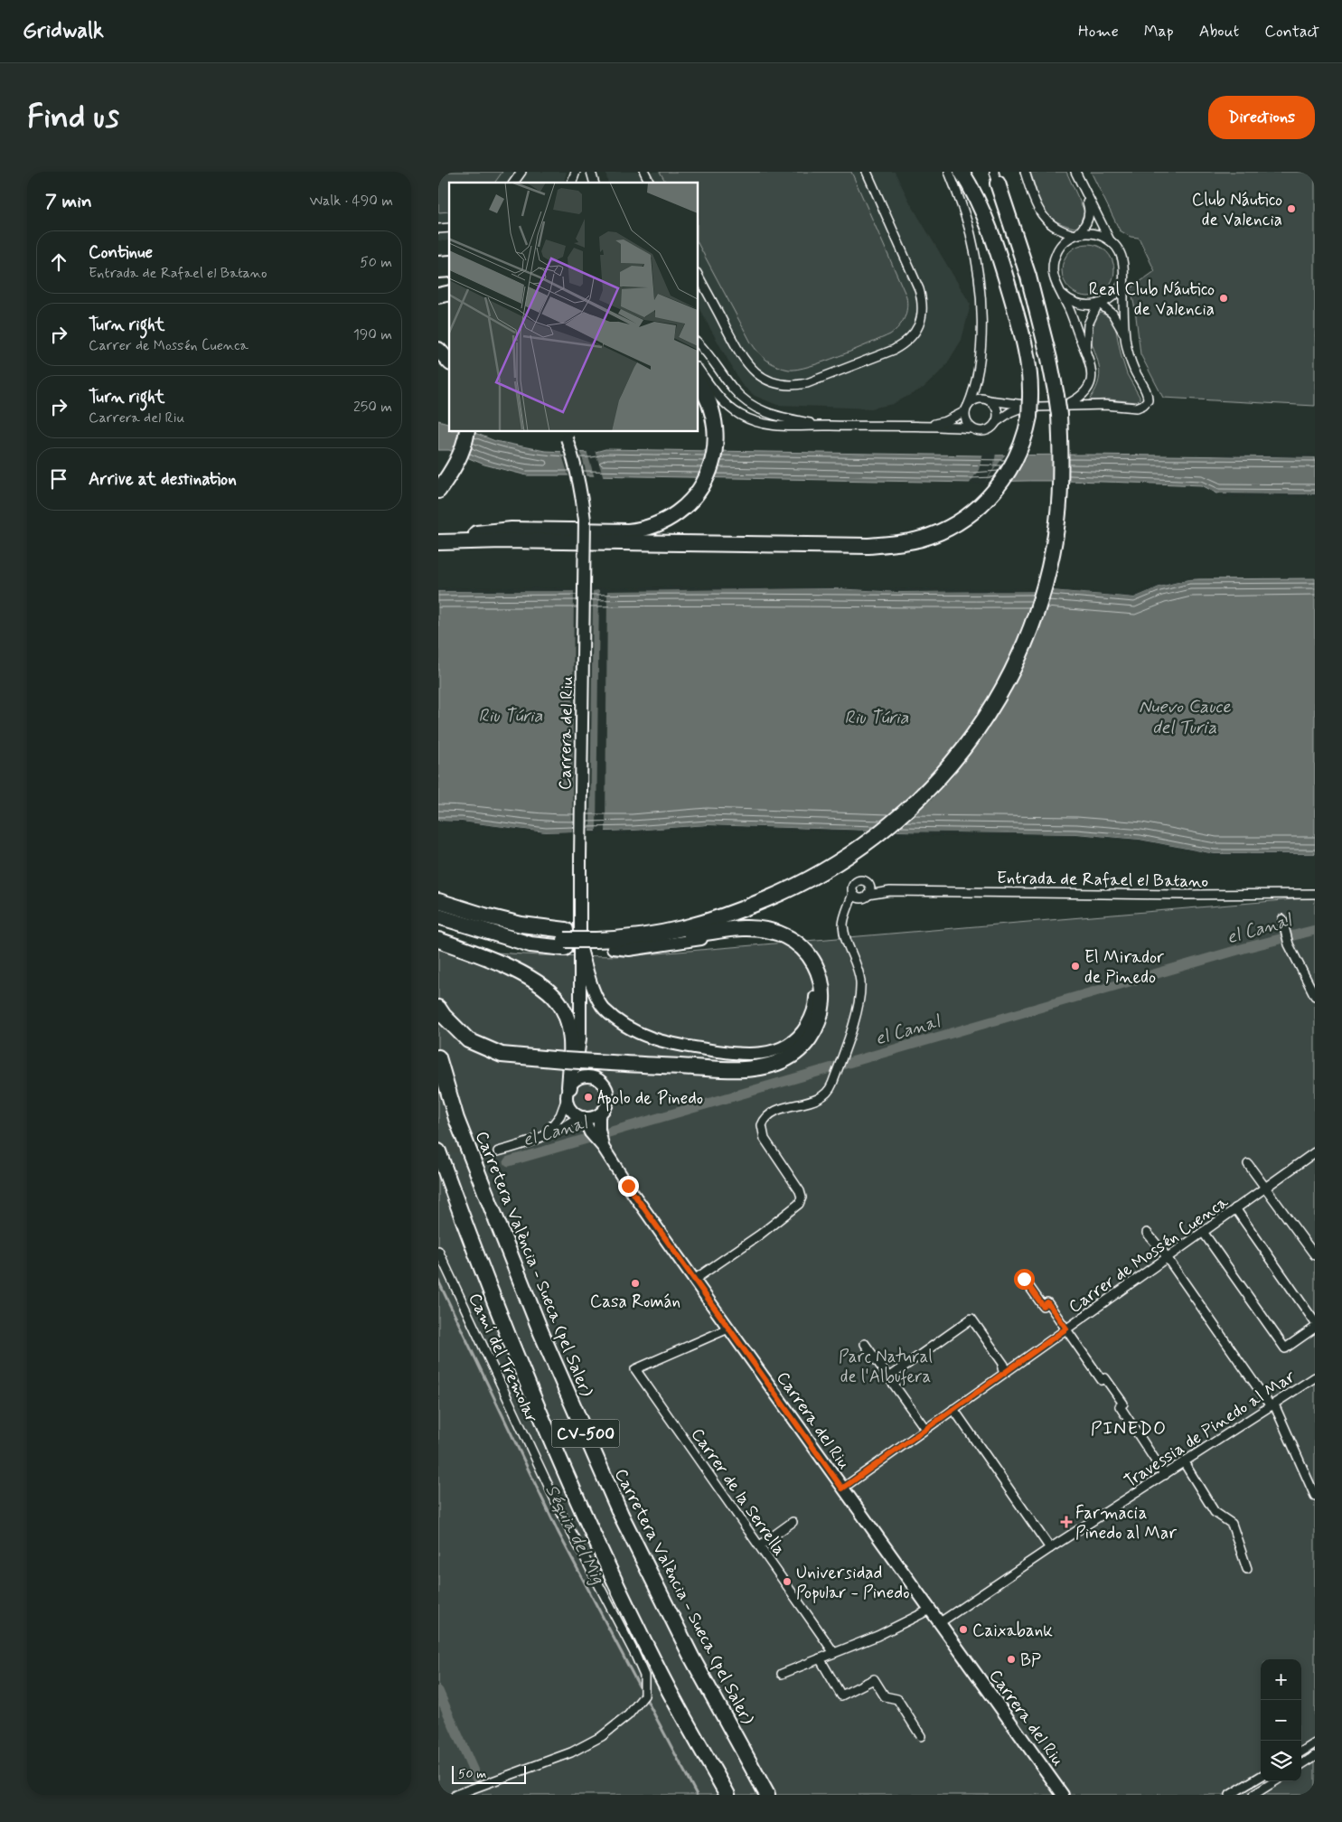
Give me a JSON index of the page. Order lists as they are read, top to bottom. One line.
{"streets":{"highway":["Carretera València - Sueca (pel Saler)","CV-500"],"street":["Carrera del Riu","Entrada de Rafael el Batano","Carrer de Mossén Cuenca","Camí del Tremolar","Travessia de Pinedo al Mar","Carrer de la Serrella"]},"crossings":[["Carrera del Riu","Carrer de Mossén Cuenca"],["Carrera del Riu","Travessia de Pinedo al Mar"],["Carrera del Riu","Carrer de la Serrella"]],"districts":["PINEDO"],"water":["Nuevo Cauce del Turia","Riu Túria","el Canal","Séquia del Mig"],"parks":["Parc Natural de l'Albufera"],"places":{"other":["Club Náutico de Valencia","Real Club Náutico de Valencia","El Mirador de Pinedo","Apolo de Pinedo","Casa Román","Universidad Popular - Pinedo","Caixabank","BP"],"health":["Farmacia Pinedo al Mar"]},"scale_bar":"50 m","page":{"header":"Gridwalk","nav":["Home","Map","About","Contact"],"buttons":"Directions","title":"Find us","heading":["7 min","Walk · 490 m"],"list":[["Continue","Entrada de Rafael el Batano","50 m"],["Turn right","Carrer de Mossén Cuenca","190 m"],["Turn right","Carrera del Riu","250 m"],"Arrive at destination"],"map_buttons":["+","−"],"scale":"50 m"}}
